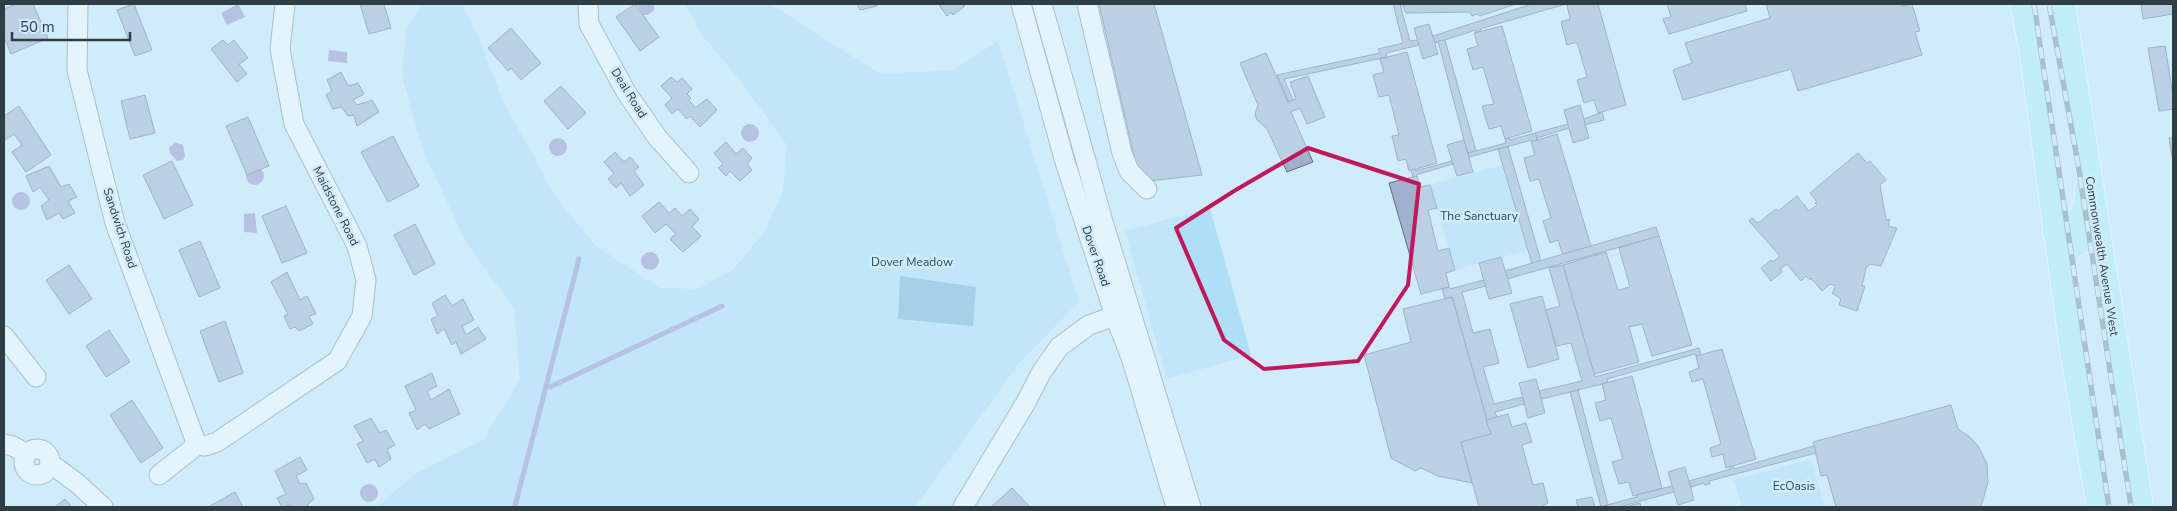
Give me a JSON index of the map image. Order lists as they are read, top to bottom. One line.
{"streets":{"main road":["Commonwealth Avenue West"],"street":["Deal Road","Maidstone Road","Sandwich Road","Dover Road"]},"crossings":[["Maidstone Road","Sandwich Road"]],"parks":["The Sanctuary","Dover Meadow","EcOasis"],"scale_bar":"50 m"}
